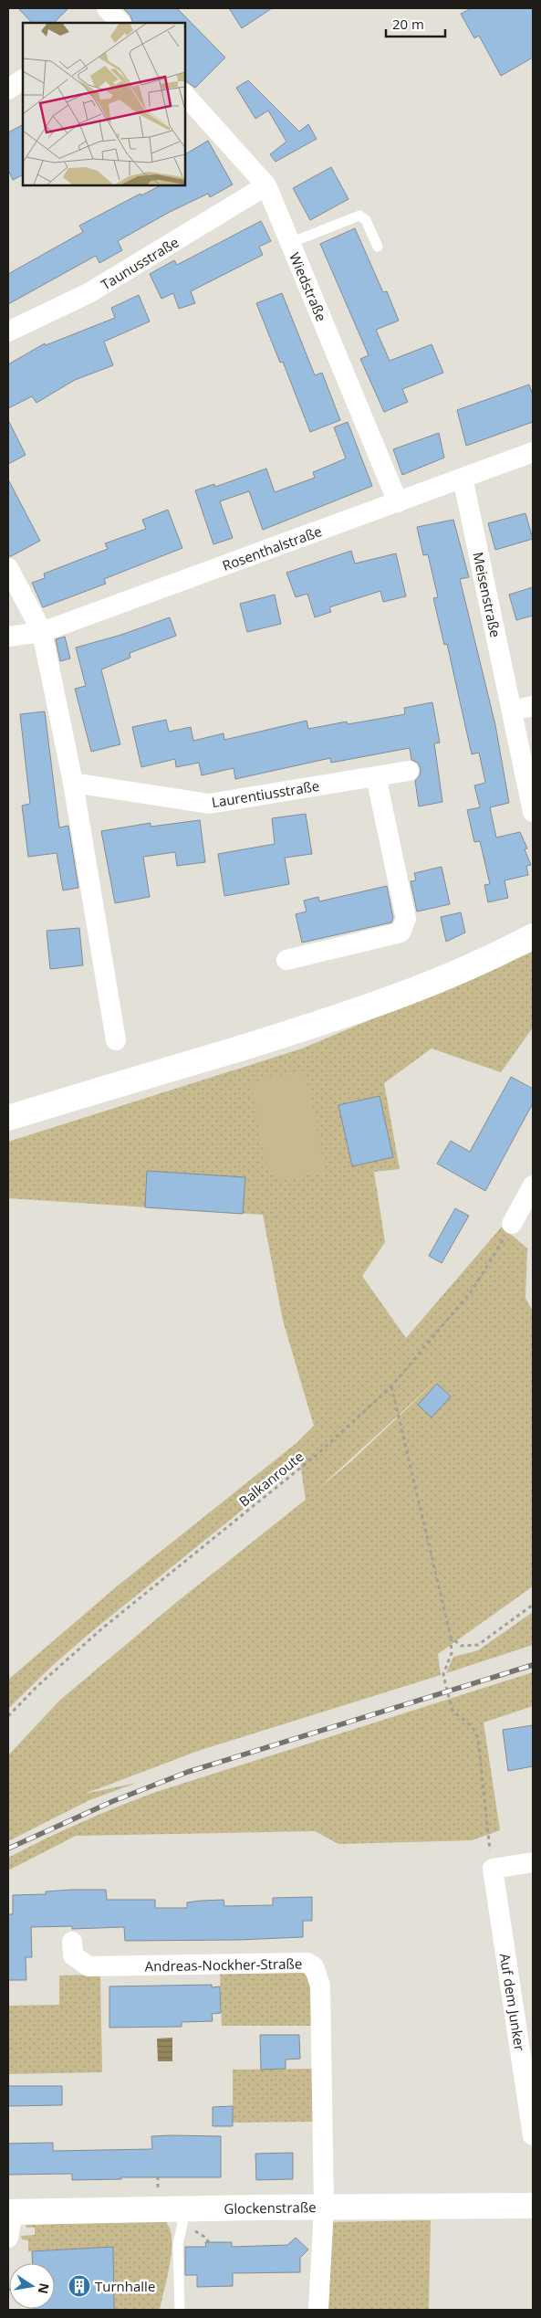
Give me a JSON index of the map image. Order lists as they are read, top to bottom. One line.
{"streets":{"main road":["Glockenstraße"],"street":["Taunusstraße","Wiedstraße","Rosenthalstraße","Meisenstraße","Laurentiusstraße","Andreas-Nockher-Straße","Auf dem Junker"],"path":["Balkanroute"]},"crossings":[["Taunusstraße","Wiedstraße"],["Wiedstraße","Rosenthalstraße"],["Rosenthalstraße","Meisenstraße"],["Andreas-Nockher-Straße","Glockenstraße"]],"places":{"building":["Turnhalle"]},"scale_bar":"20 m","north":"right"}
